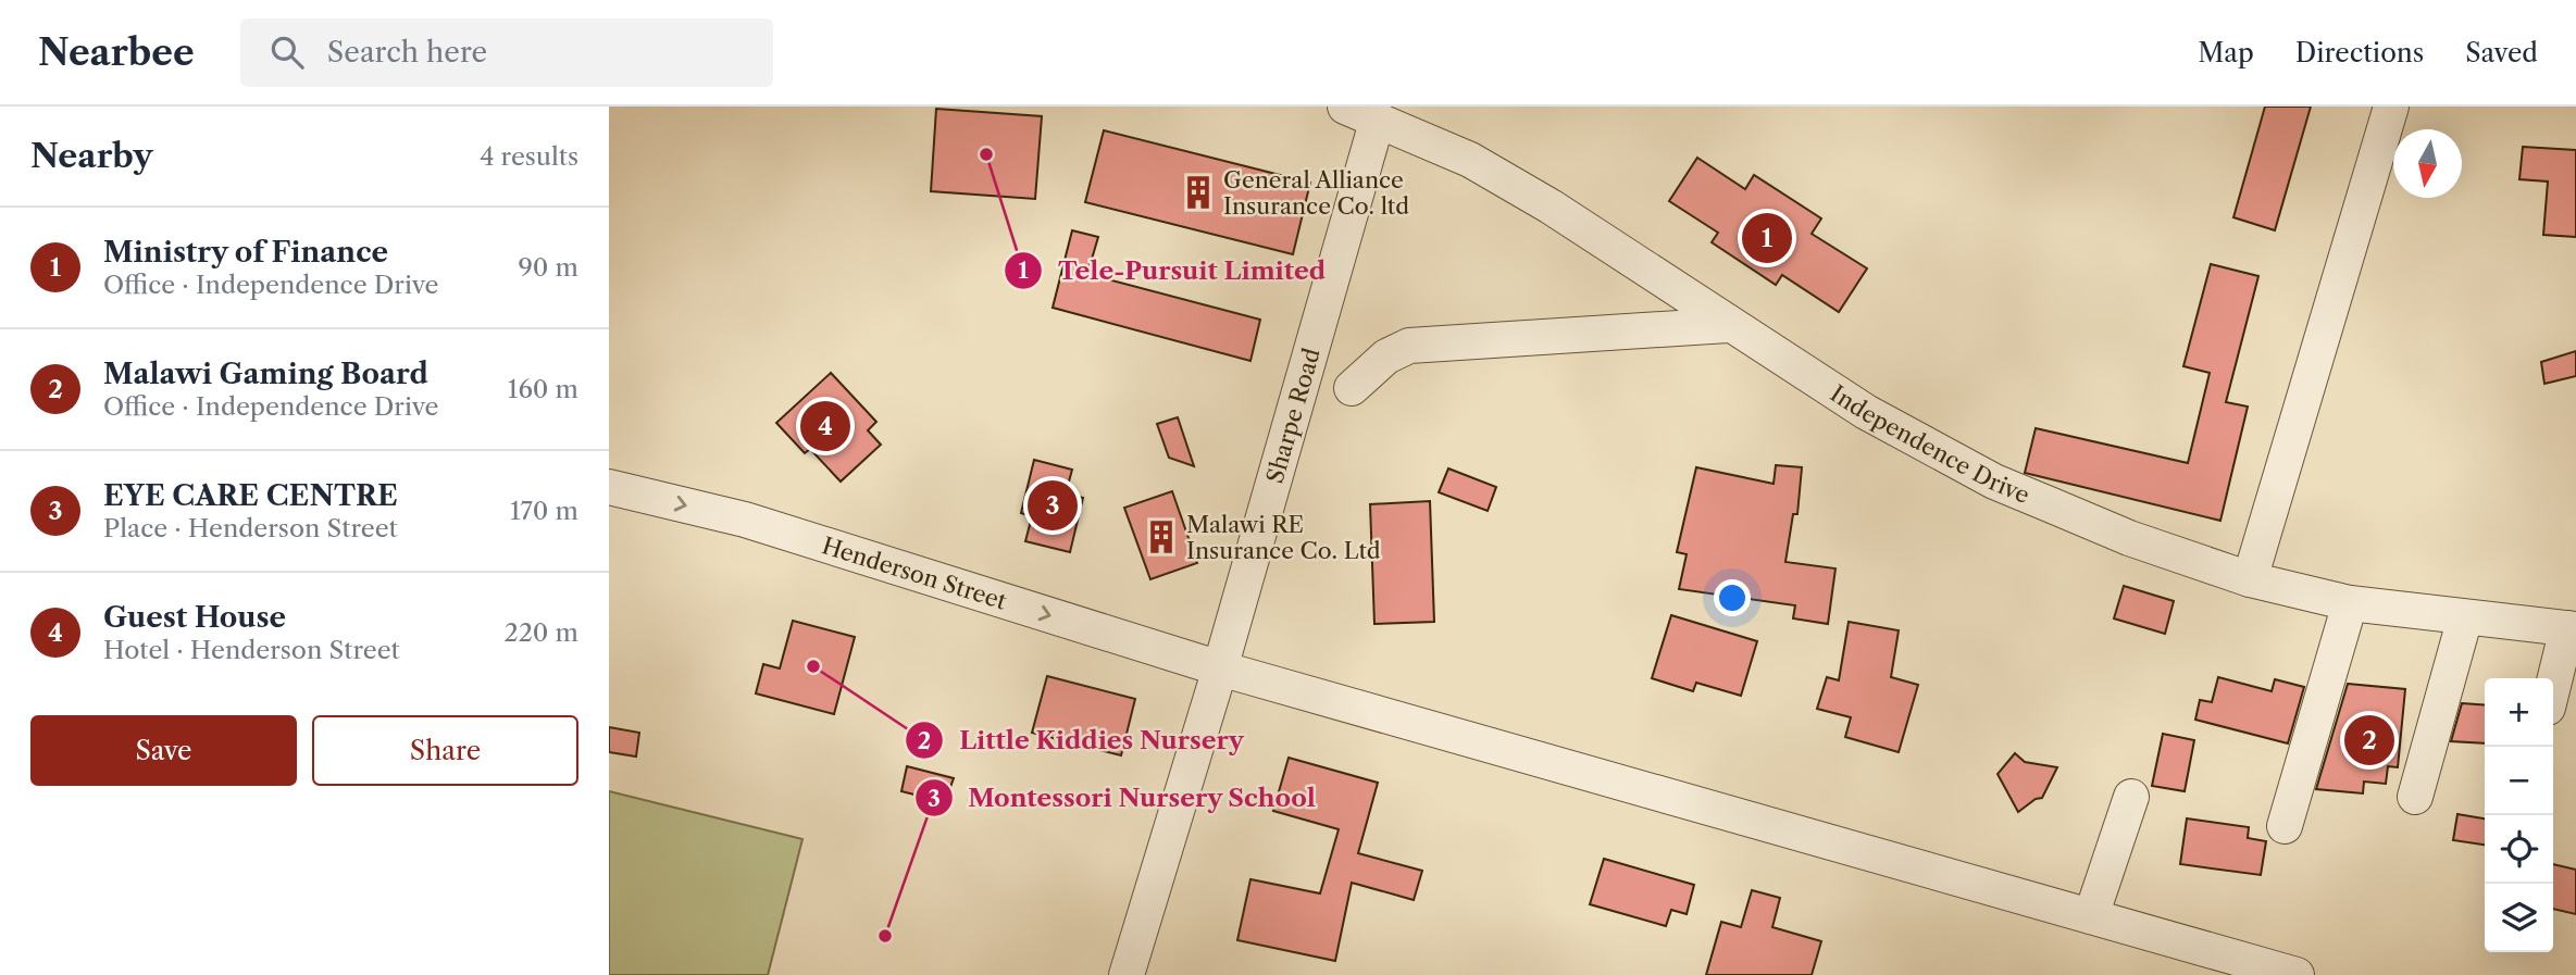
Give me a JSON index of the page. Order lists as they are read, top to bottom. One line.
{"streets":{"street":["Sharpe Road","Independence Drive","Henderson Street"]},"crossings":[["Sharpe Road","Independence Drive"],["Sharpe Road","Henderson Street"]],"one_way":["Henderson Street"],"places":{"other":["Tele-Pursuit Limited","Little Kiddies Nursery","Montessori Nursery School"],"building":["General Alliance Insurance Co. ltd","Malawi RE Insurance Co. Ltd"]},"north":"bottom","page":{"header":"Nearbee","search":"Search here","nav":["Map","Directions","Saved"],"heading":["Nearby","4 results"],"list":[{"mark":"1","name":"Ministry of Finance","note":"Office · Independence Drive","value":"90 m"},{"mark":"2","name":"Malawi Gaming Board","note":"Office · Independence Drive","value":"160 m"},{"mark":"3","name":"EYE CARE CENTRE","note":"Place · Henderson Street","value":"170 m"},{"mark":"4","name":"Guest House","note":"Hotel · Henderson Street","value":"220 m"}],"pins":["1","4","3","2"],"map_buttons":["+","−"],"buttons":["Save","Share"]}}
